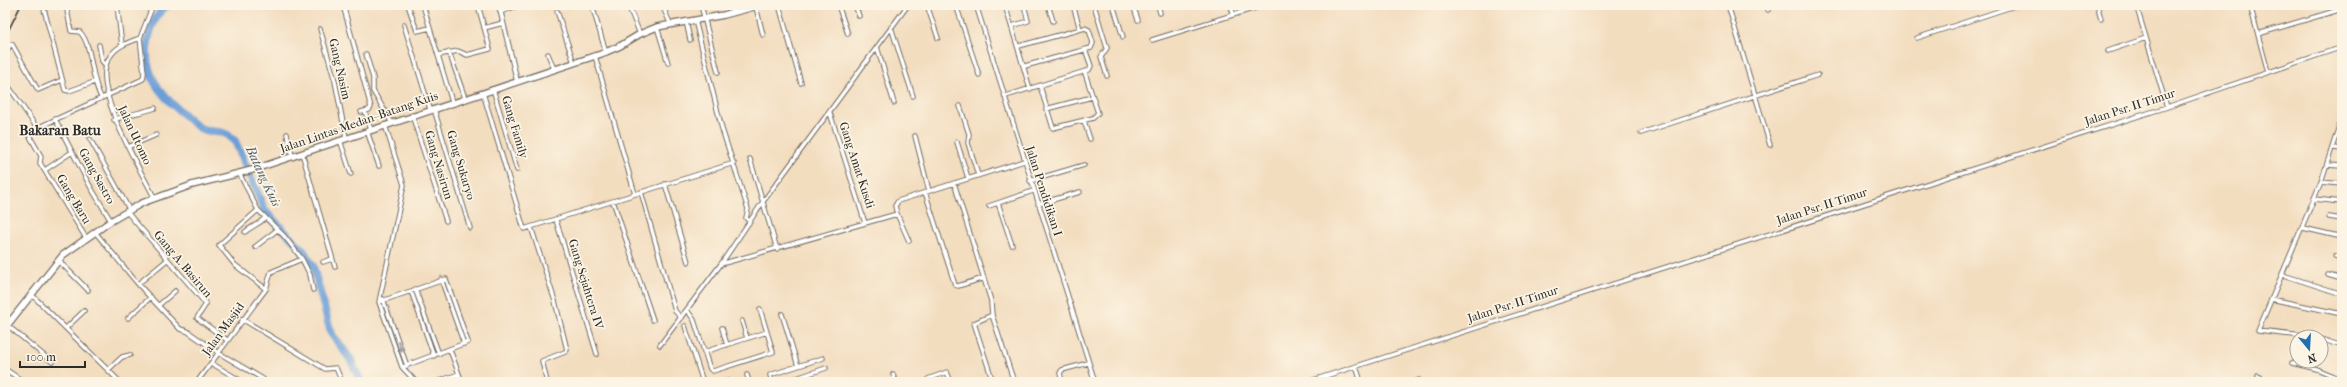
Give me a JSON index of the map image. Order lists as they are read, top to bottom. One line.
{"streets":{"highway":["Jalan Lintas Medan–Batang Kuis"],"street":["Gang Nasim","Jalan Psr. II Timur","Gang Family","Jalan Utomo","Gang Nasirun","Gang Sukaryo","Gang Amat Kusdi","Gang Sastro","Jalan Pendidikan I","Gang Baru","Gang A. Basirun","Gang Sejahtera IV","Jalan Masjid"]},"crossings":[["Gang Nasim","Jalan Lintas Medan–Batang Kuis"],["Jalan Lintas Medan–Batang Kuis","Gang Family"],["Jalan Lintas Medan–Batang Kuis","Jalan Utomo"],["Jalan Lintas Medan–Batang Kuis","Gang Nasirun"],["Jalan Lintas Medan–Batang Kuis","Gang Sukaryo"],["Jalan Lintas Medan–Batang Kuis","Gang Sastro"],["Jalan Lintas Medan–Batang Kuis","Gang Baru"],["Jalan Lintas Medan–Batang Kuis","Gang A. Basirun"],["Gang A. Basirun","Jalan Masjid"]],"districts":["Bakaran Batu"],"water":["Batang Kuis"],"scale_bar":"100 m","north":"bottom"}
